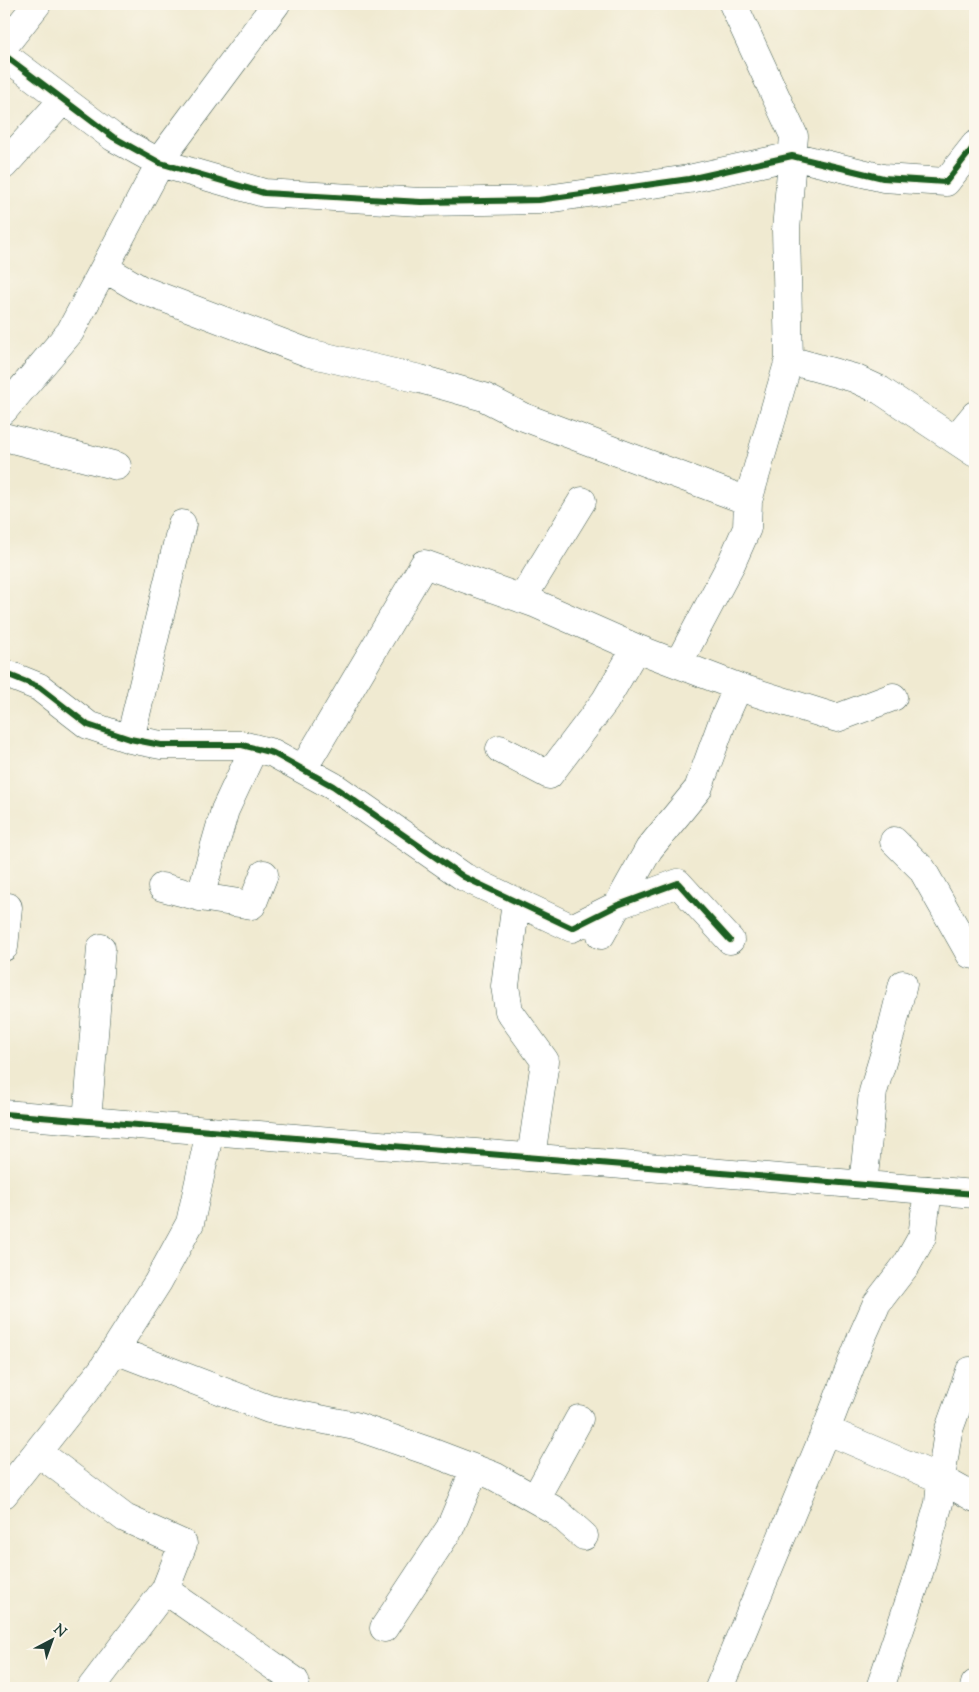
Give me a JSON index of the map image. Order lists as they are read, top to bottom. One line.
{"north":"top right"}
